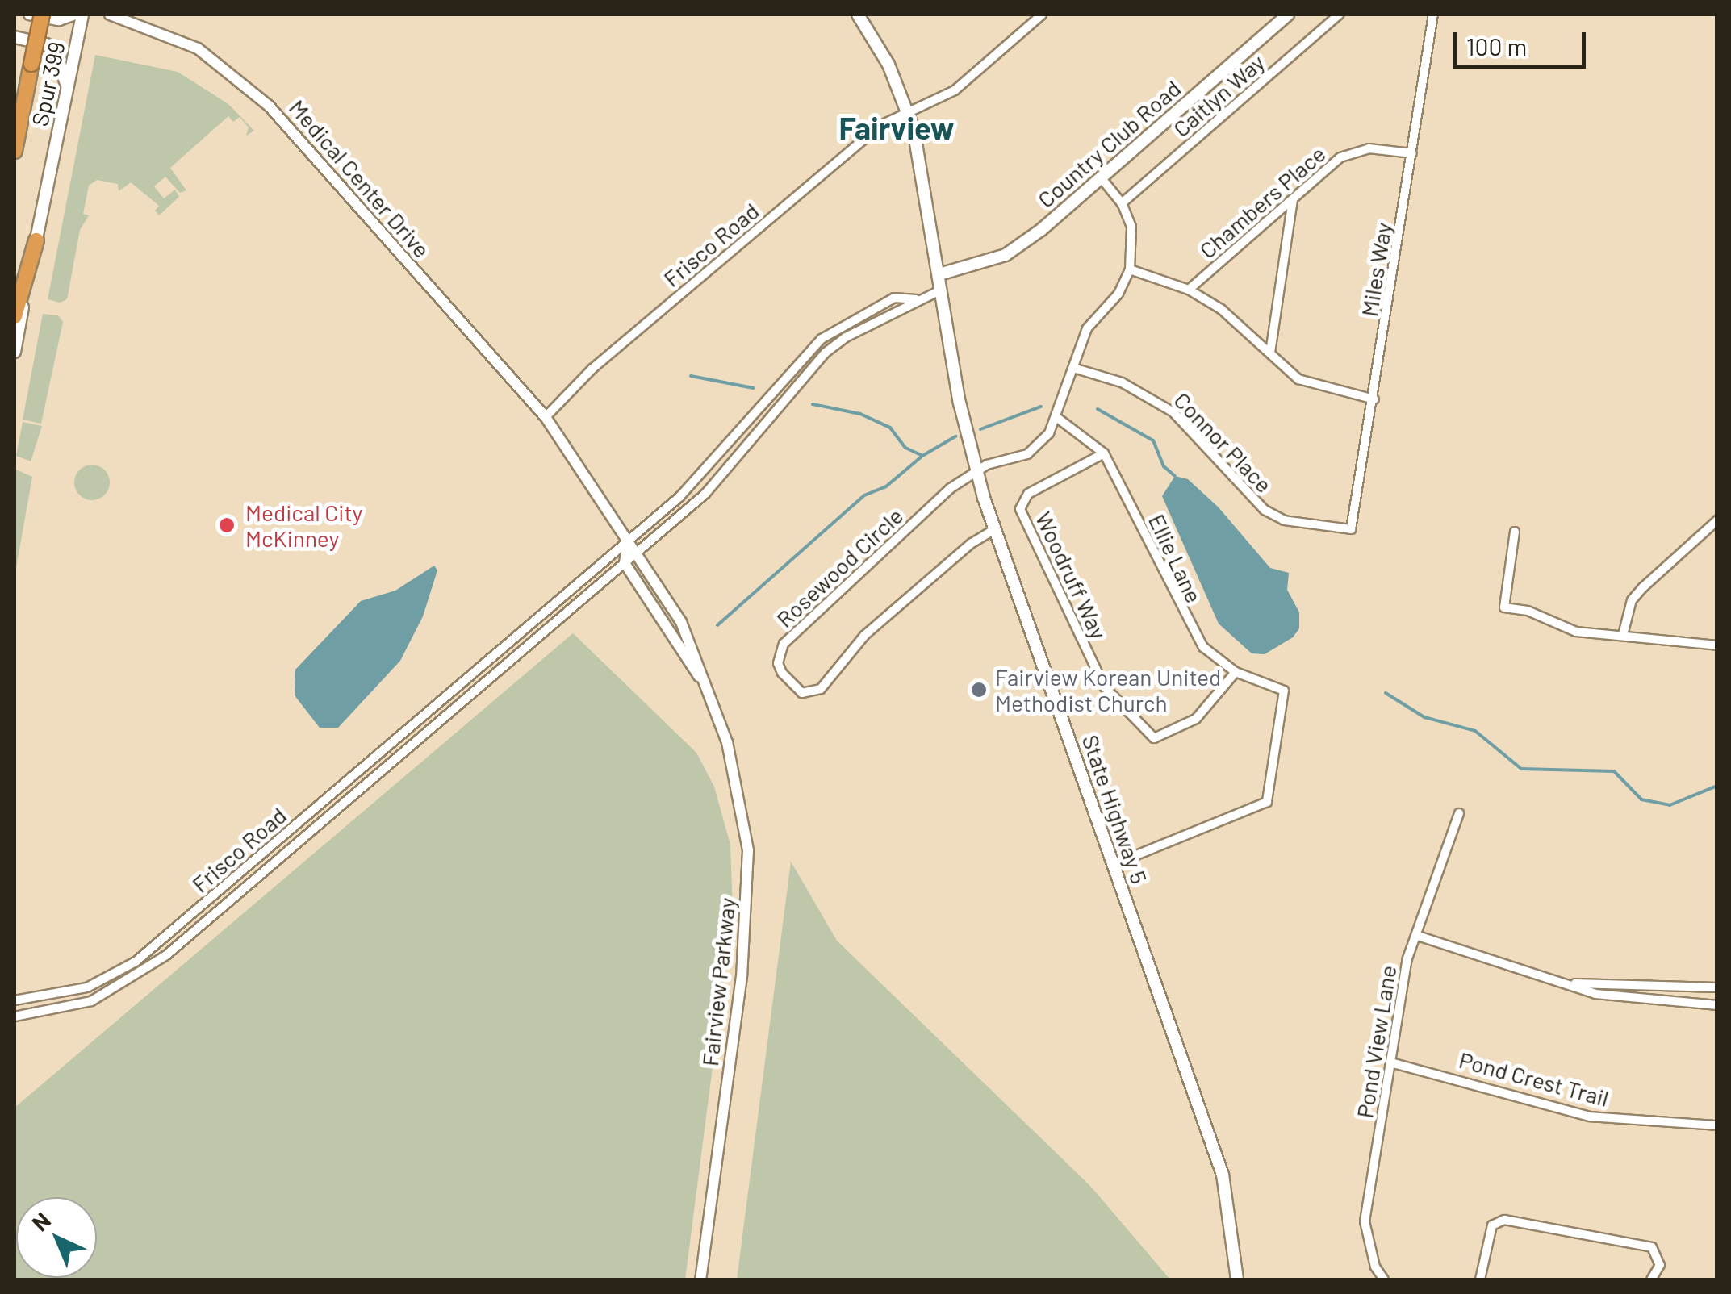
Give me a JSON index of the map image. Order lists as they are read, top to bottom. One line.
{"streets":{"main road":["Spur 399","Country Club Road","State Highway 5"],"street":["Caitlyn Way","Medical Center Drive","Chambers Place","Frisco Road","Miles Way","Connor Place","Ellie Lane","Rosewood Circle","Woodruff Way","Fairview Parkway","Pond View Lane","Pond Crest Trail"]},"crossings":[["Country Club Road","State Highway 5"],["Medical Center Drive","Frisco Road"],["Medical Center Drive","Fairview Parkway"],["Chambers Place","Miles Way"],["Frisco Road","State Highway 5"],["Frisco Road","Fairview Parkway"],["Miles Way","Connor Place"],["Ellie Lane","Woodruff Way"],["Ellie Lane","State Highway 5"],["Rosewood Circle","State Highway 5"],["Pond View Lane","Pond Crest Trail"]],"districts":["Fairview"],"places":["Medical City McKinney","Fairview Korean United Methodist Church"],"scale_bar":"100 m","north":"top left"}
